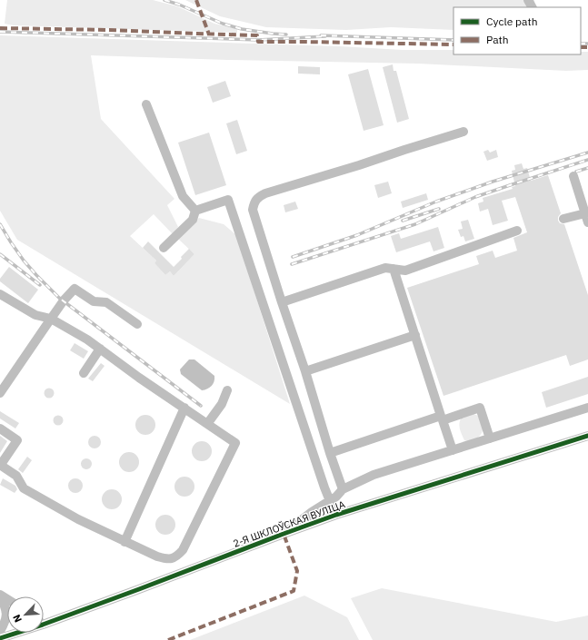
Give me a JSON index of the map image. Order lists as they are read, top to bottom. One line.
{"streets":{"street":["2-Я ШКЛОЎСКАЯ ВУЛІЦА"]},"legend":["Cycle path","Path"],"north":"bottom left"}
